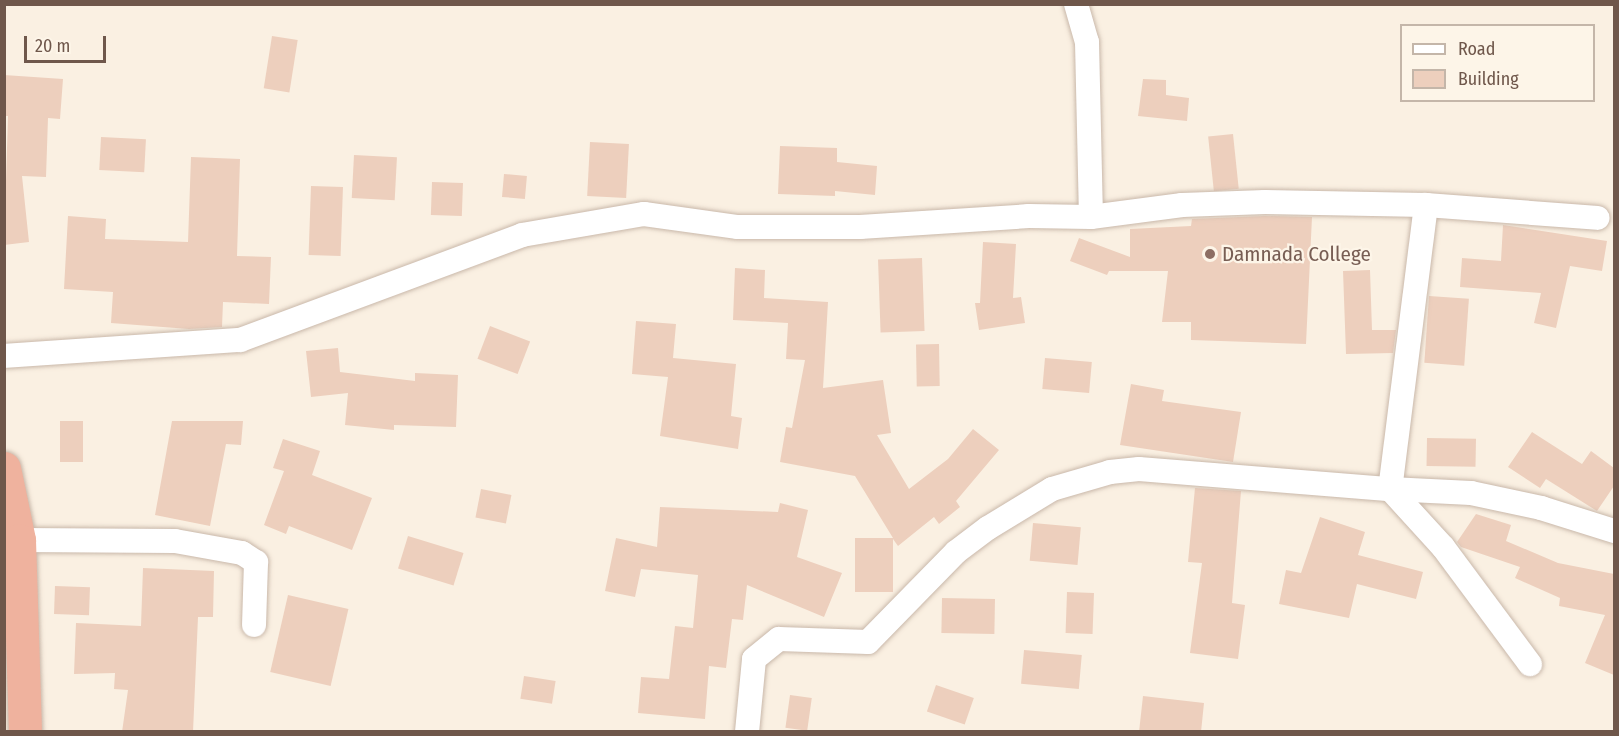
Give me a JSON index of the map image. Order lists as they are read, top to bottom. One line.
{"places":["Damnada College"],"legend":["Road","Building"],"scale_bar":"20 m"}
